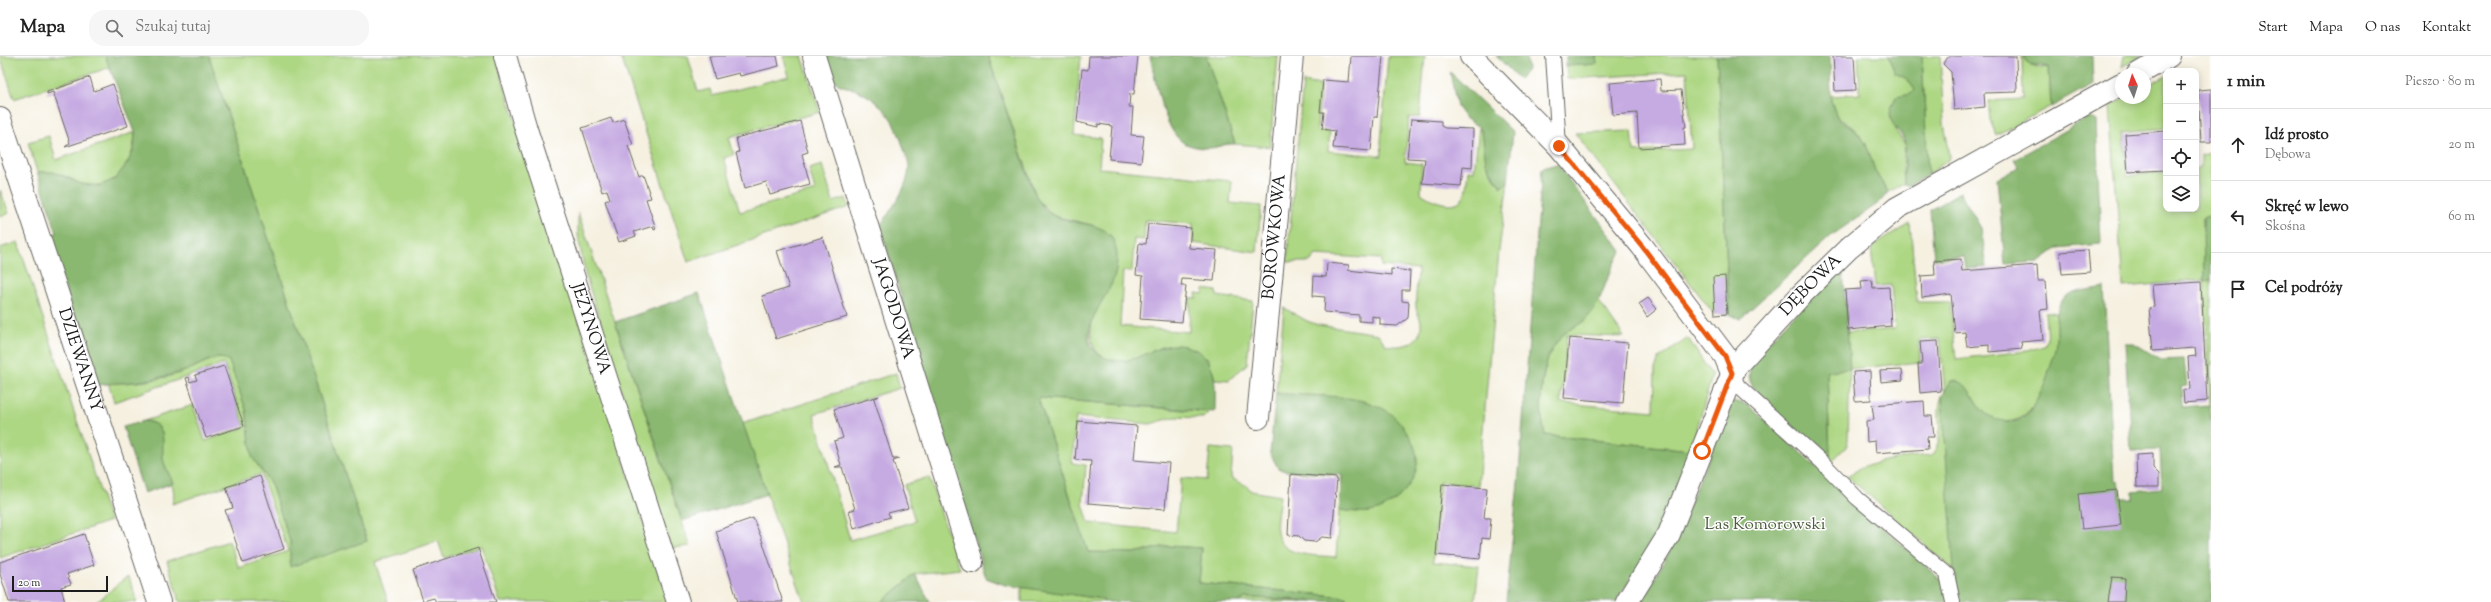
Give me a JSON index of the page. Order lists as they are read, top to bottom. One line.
{"streets":{"street":["BORÓWKOWA","DĘBOWA","JAGODOWA","JEŻYNOWA","DZIEWANNY"]},"parks":["Las Komorowski"],"scale_bar":"20 m","north":"top","page":{"header":"Mapa","search":"Szukaj tutaj","nav":["Start","Mapa","O nas","Kontakt"],"heading":["1 min","Pieszo · 80 m"],"map_buttons":["+","−"],"list":[["Idź prosto","Dębowa","20 m"],["Skręć w lewo","Skośna","60 m"],"Cel podróży"],"scale":"20 m"}}
